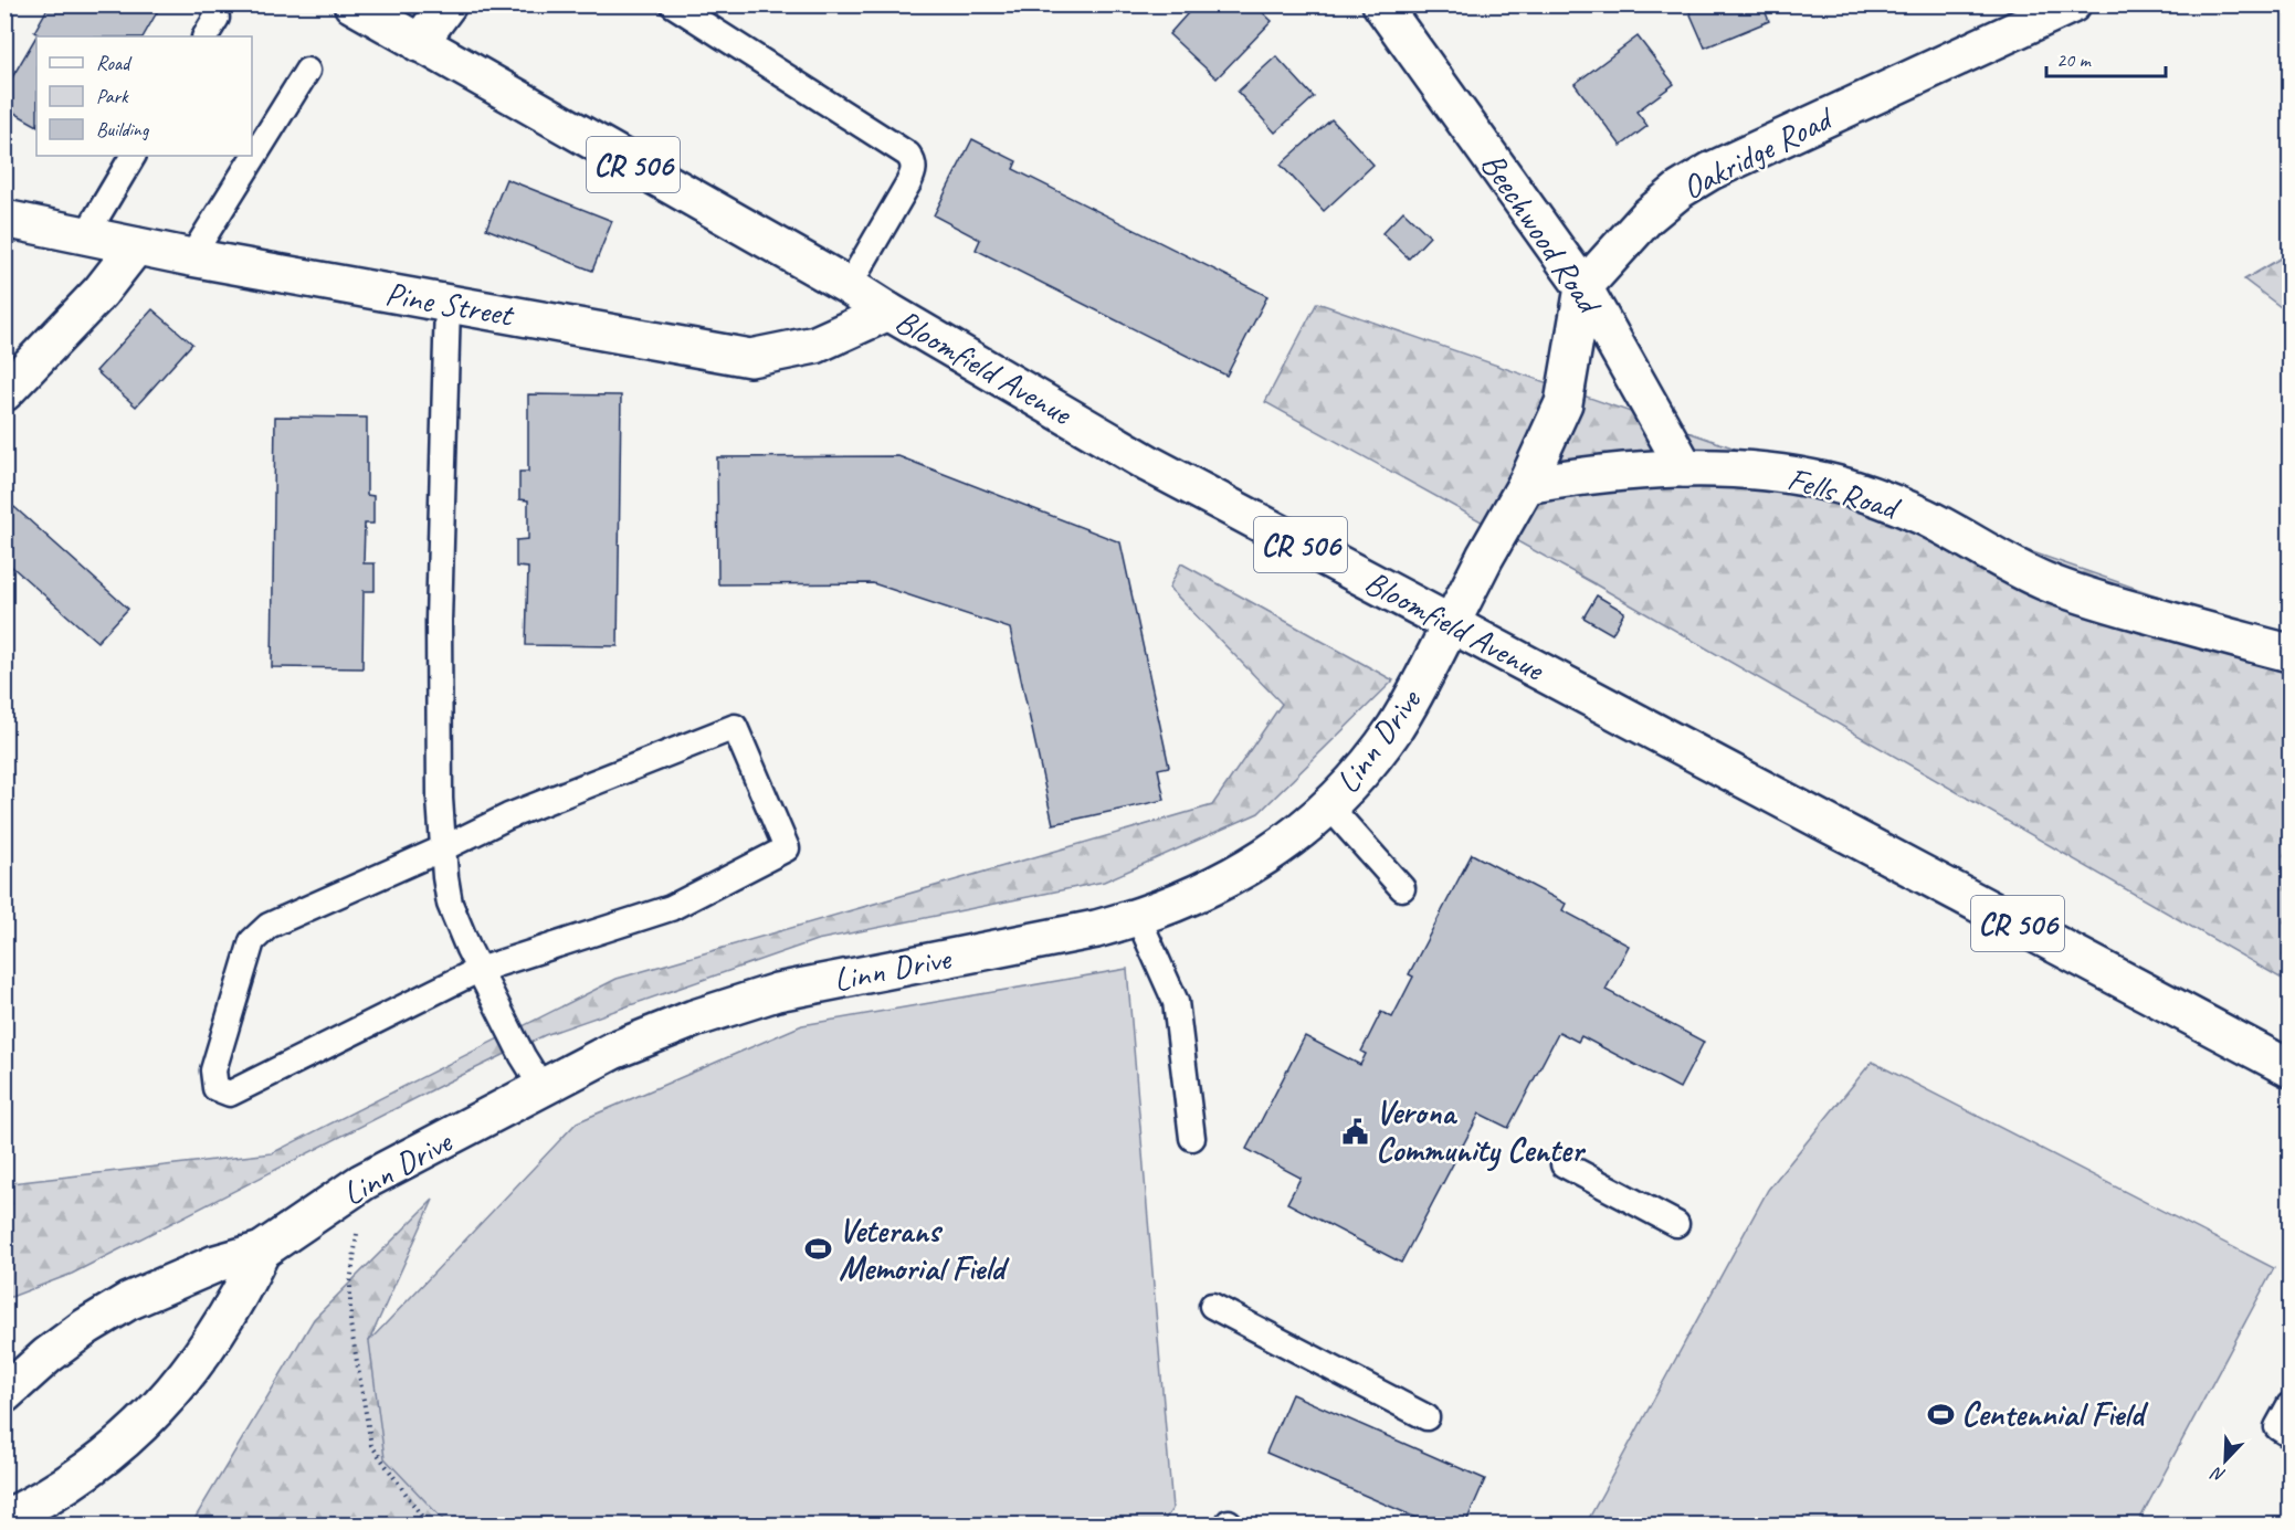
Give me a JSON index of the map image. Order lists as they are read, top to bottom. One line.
{"streets":{"street":["Oakridge Road","CR 506","Beechwood Road","Pine Street","Bloomfield Avenue","Fells Road","Linn Drive"]},"crossings":[["Oakridge Road","Beechwood Road"],["Beechwood Road","Fells Road"],["Pine Street","Bloomfield Avenue"],["Bloomfield Avenue","Linn Drive"]],"places":{"public building":["Verona Community Center"],"sports":["Veterans Memorial Field","Centennial Field"]},"legend":["Road","Park","Building"],"scale_bar":"20 m","north":"bottom left"}
